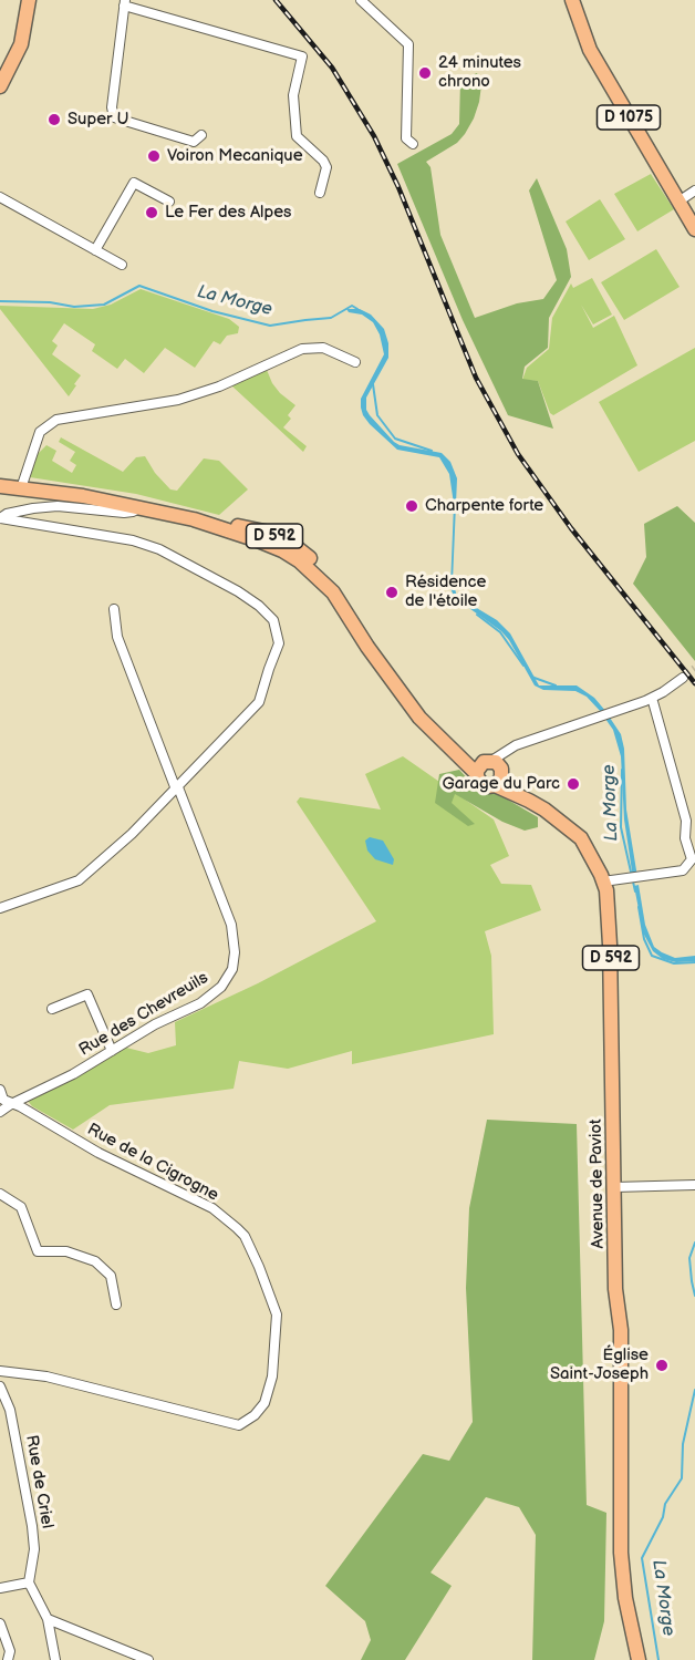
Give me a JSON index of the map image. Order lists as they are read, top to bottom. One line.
{"streets":{"main road":["D 1075","D 592","Avenue de Paviot"],"street":["Rue des Chevreuils","Rue de la Cigrogne","Rue de Criel"]},"crossings":[["D 592","Avenue de Paviot"],["Rue des Chevreuils","Rue de la Cigrogne"]],"water":["La Morge"],"places":["24 minutes chrono","Super U","Voiron Mecanique","Le Fer des Alpes","Charpente forte","Résidence de l'étoile","Garage du Parc","Église Saint-Joseph"]}
